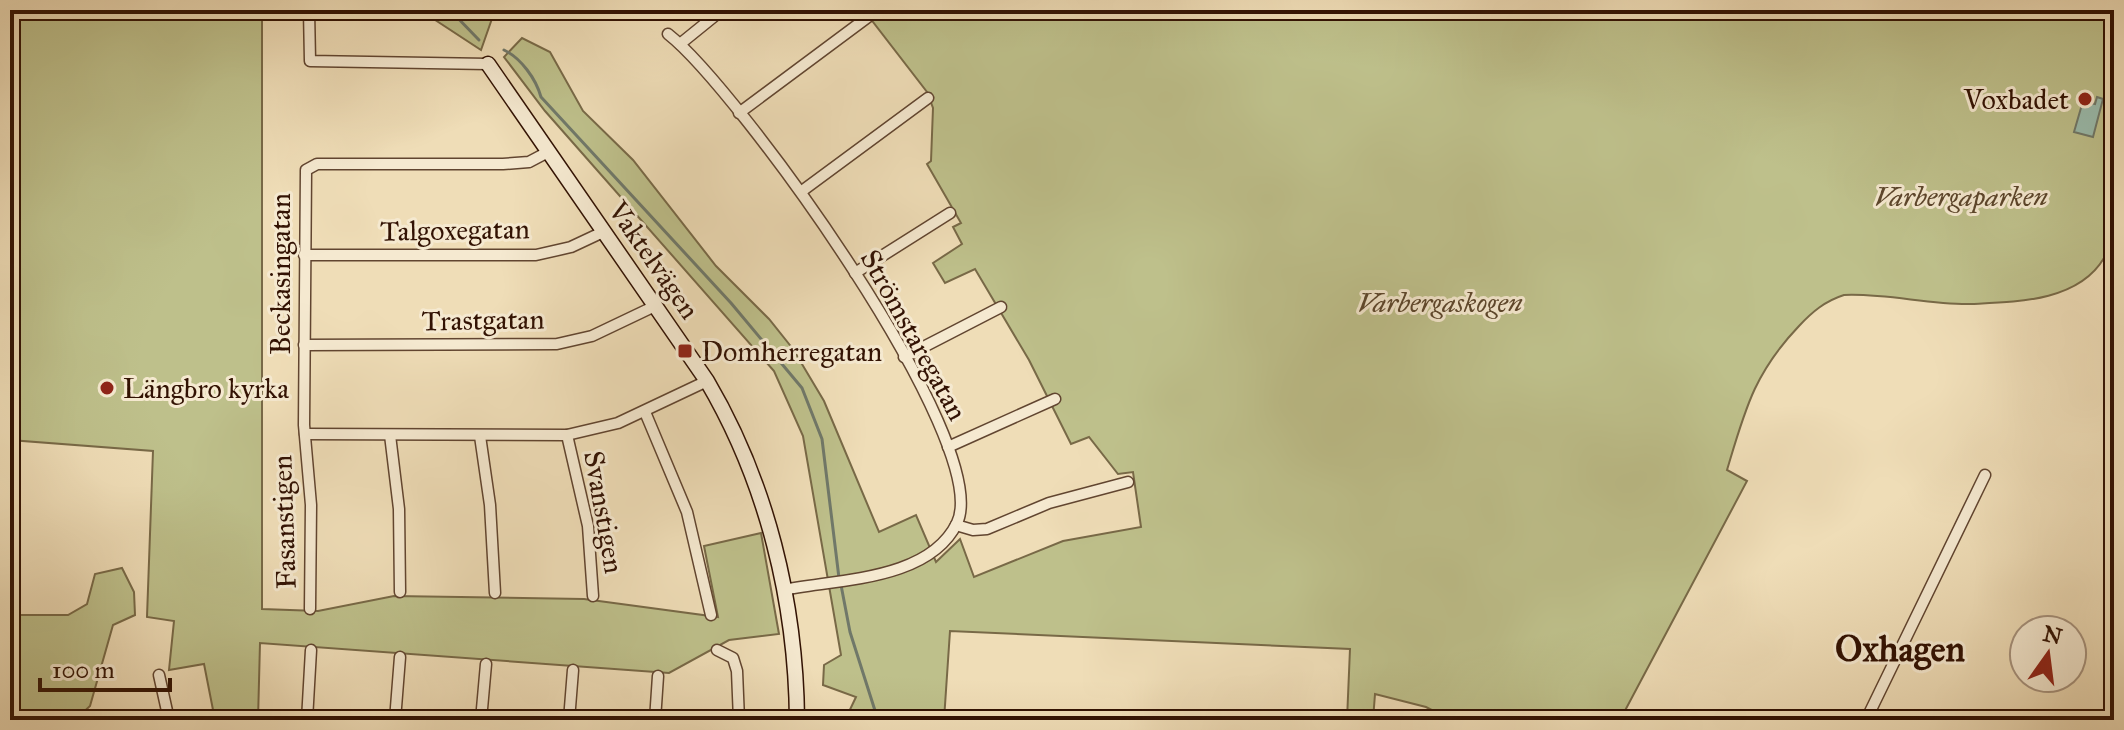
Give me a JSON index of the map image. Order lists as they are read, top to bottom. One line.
{"streets":{"street":["Talgoxegatan","Vaktelvägen","Beckasingatan","Trastgatan","Strömstaregatan","Svanstigen","Fasanstigen"]},"crossings":[["Talgoxegatan","Vaktelvägen"],["Talgoxegatan","Beckasingatan"],["Vaktelvägen","Beckasingatan"],["Vaktelvägen","Trastgatan"],["Beckasingatan","Trastgatan"],["Beckasingatan","Fasanstigen"]],"districts":["Oxhagen"],"parks":["Varbergaparken","Varbergaskogen"],"places":{"other":["Voxbadet","Längbro kyrka"],"transit":["Domherregatan"]},"scale_bar":"100 m","north":"top"}
